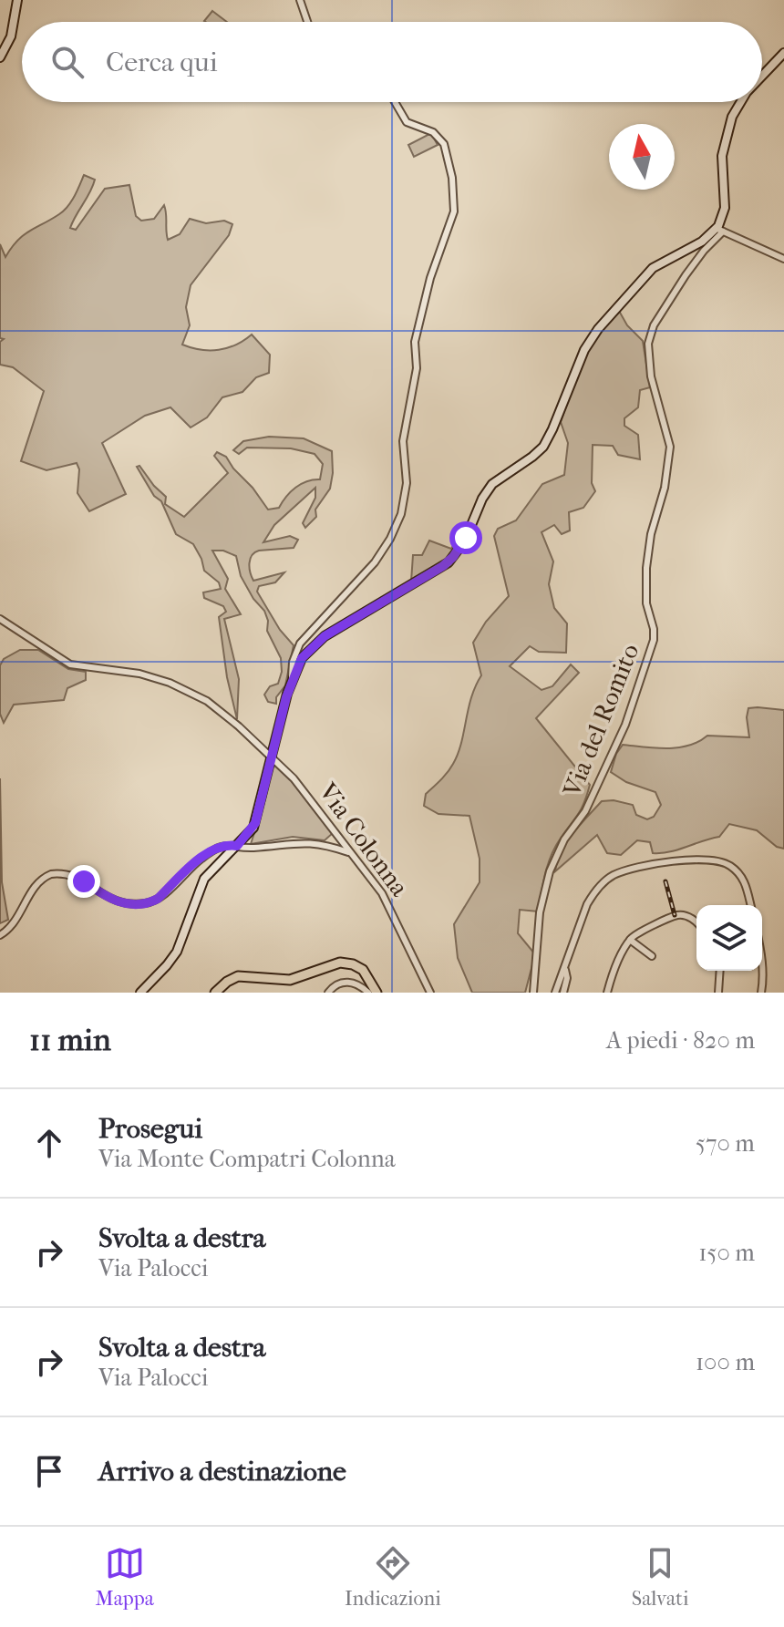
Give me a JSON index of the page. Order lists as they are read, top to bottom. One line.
{"streets":{"street":["Via del Romito","Via Colonna"]},"north":"top","page":{"search":"Cerca qui","heading":["11 min","A piedi · 820 m"],"list":[["Prosegui","Via Monte Compatri Colonna","570 m"],["Svolta a destra","Via Palocci","150 m"],["Svolta a destra","Via Palocci","100 m"],"Arrivo a destinazione"],"nav":["Mappa","Indicazioni","Salvati"]}}
